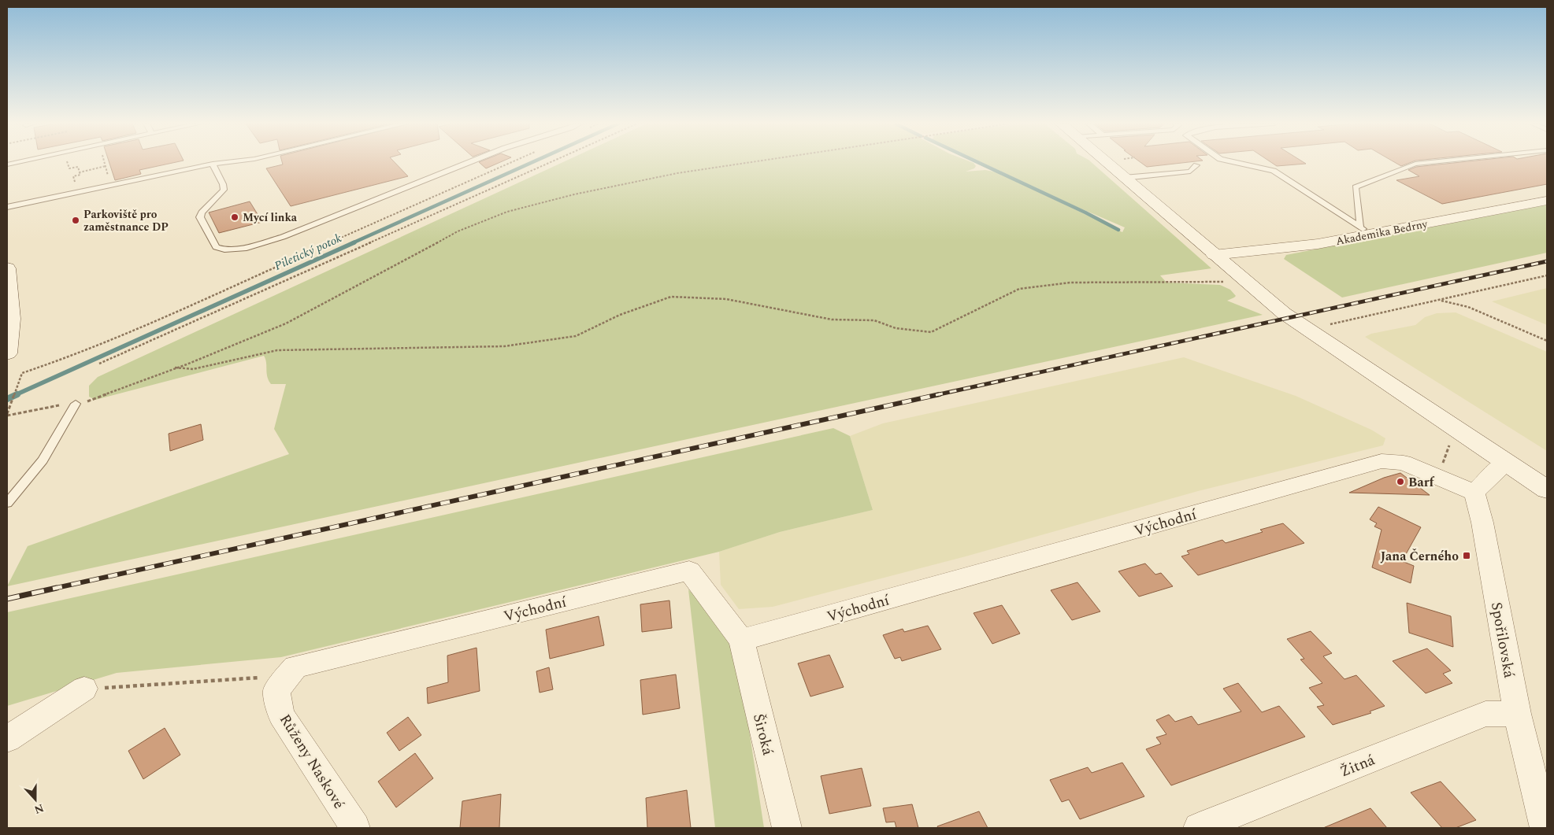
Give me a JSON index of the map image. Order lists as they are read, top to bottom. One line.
{"streets":{"street":["Akademika Bedrny","Východní","Spořilovská","Široká","Růženy Naskové","Žitná"]},"crossings":[["Východní","Spořilovská"],["Východní","Široká"],["Východní","Růženy Naskové"],["Spořilovská","Žitná"]],"water":["Piletický potok"],"places":{"other":["Mycí linka","Parkoviště pro zaměstnance DP","Barf"],"transit":["Jana Černého"]},"north":"bottom"}
